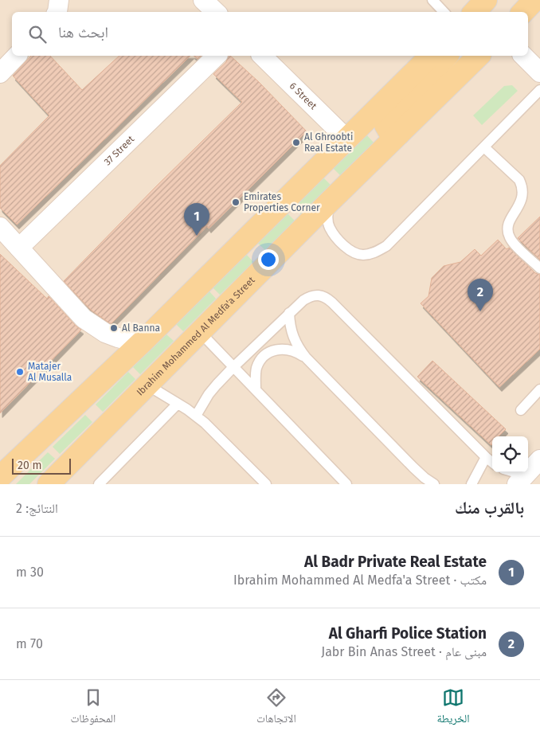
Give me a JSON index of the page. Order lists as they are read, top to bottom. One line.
{"streets":{"main road":["Ibrahim Mohammed Al Medfa'a Street"],"street":["6 Street","37 Street"]},"places":["Al Ghroobti Real Estate","Emirates Properties Corner","Al Banna","Matajer Al Musalla"],"scale_bar":"20 m","page":{"search":"ابحث هنا","pins":["1","2"],"scale":"20 m","heading":["بالقرب منك","النتائج: 2"],"list":[{"mark":"1","name":"Al Badr Private Real Estate","note":"مكتب · Ibrahim Mohammed Al Medfa'a Street","value":"30 m"},{"mark":"2","name":"Al Gharfi Police Station","note":"مبنى عام · Jabr Bin Anas Street","value":"70 m"}],"nav":["الخريطة","الاتجاهات","المحفوظات"]}}
